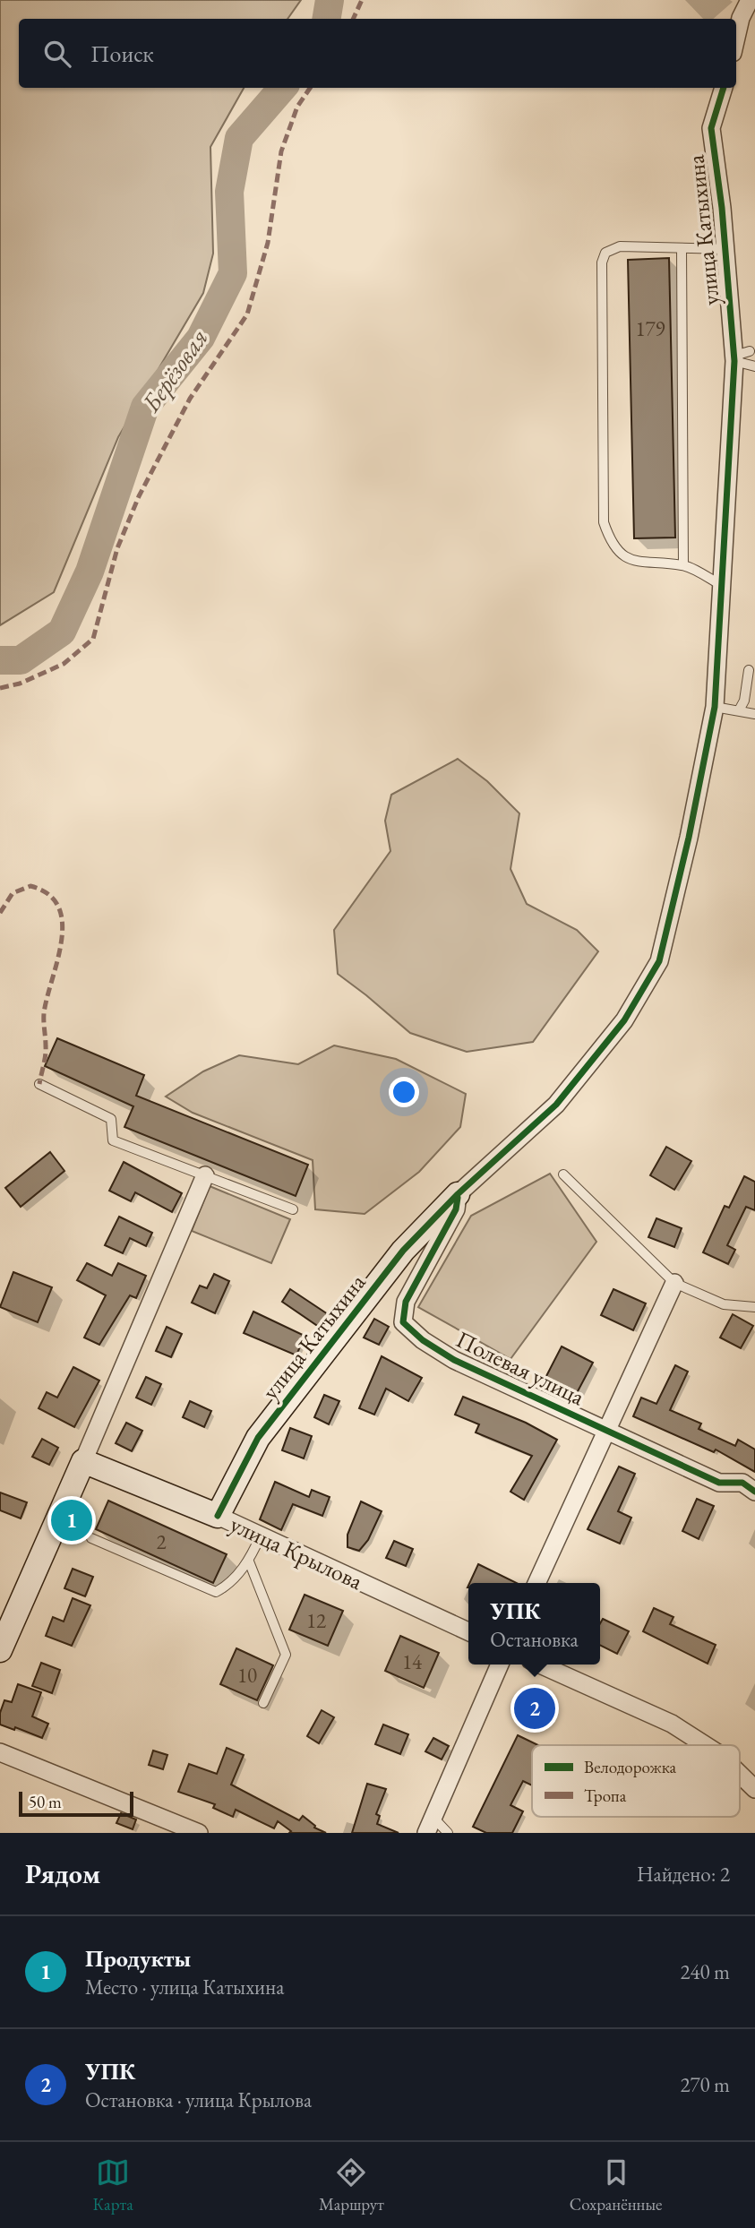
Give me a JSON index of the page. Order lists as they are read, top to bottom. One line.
{"streets":{"street":["улица Катыхина","Полевая улица","улица Крылова"]},"crossings":[["улица Катыхина","Полевая улица"],["улица Катыхина","улица Крылова"]],"water":["Берёзовая"],"house_numbers":["179","2","12","14","10"],"legend":["Велодорожка","Тропа"],"scale_bar":"50 m","page":{"search":"Поиск","pins":["1","2"],"popup":["УПК","Остановка"],"scale":"50 m","heading":["Рядом","Найдено: 2"],"list":[{"mark":"1","name":"Продукты","note":"Место · улица Катыхина","value":"240 m"},{"mark":"2","name":"УПК","note":"Остановка · улица Крылова","value":"270 m"}],"nav":["Карта","Маршрут","Сохранённые"]}}
